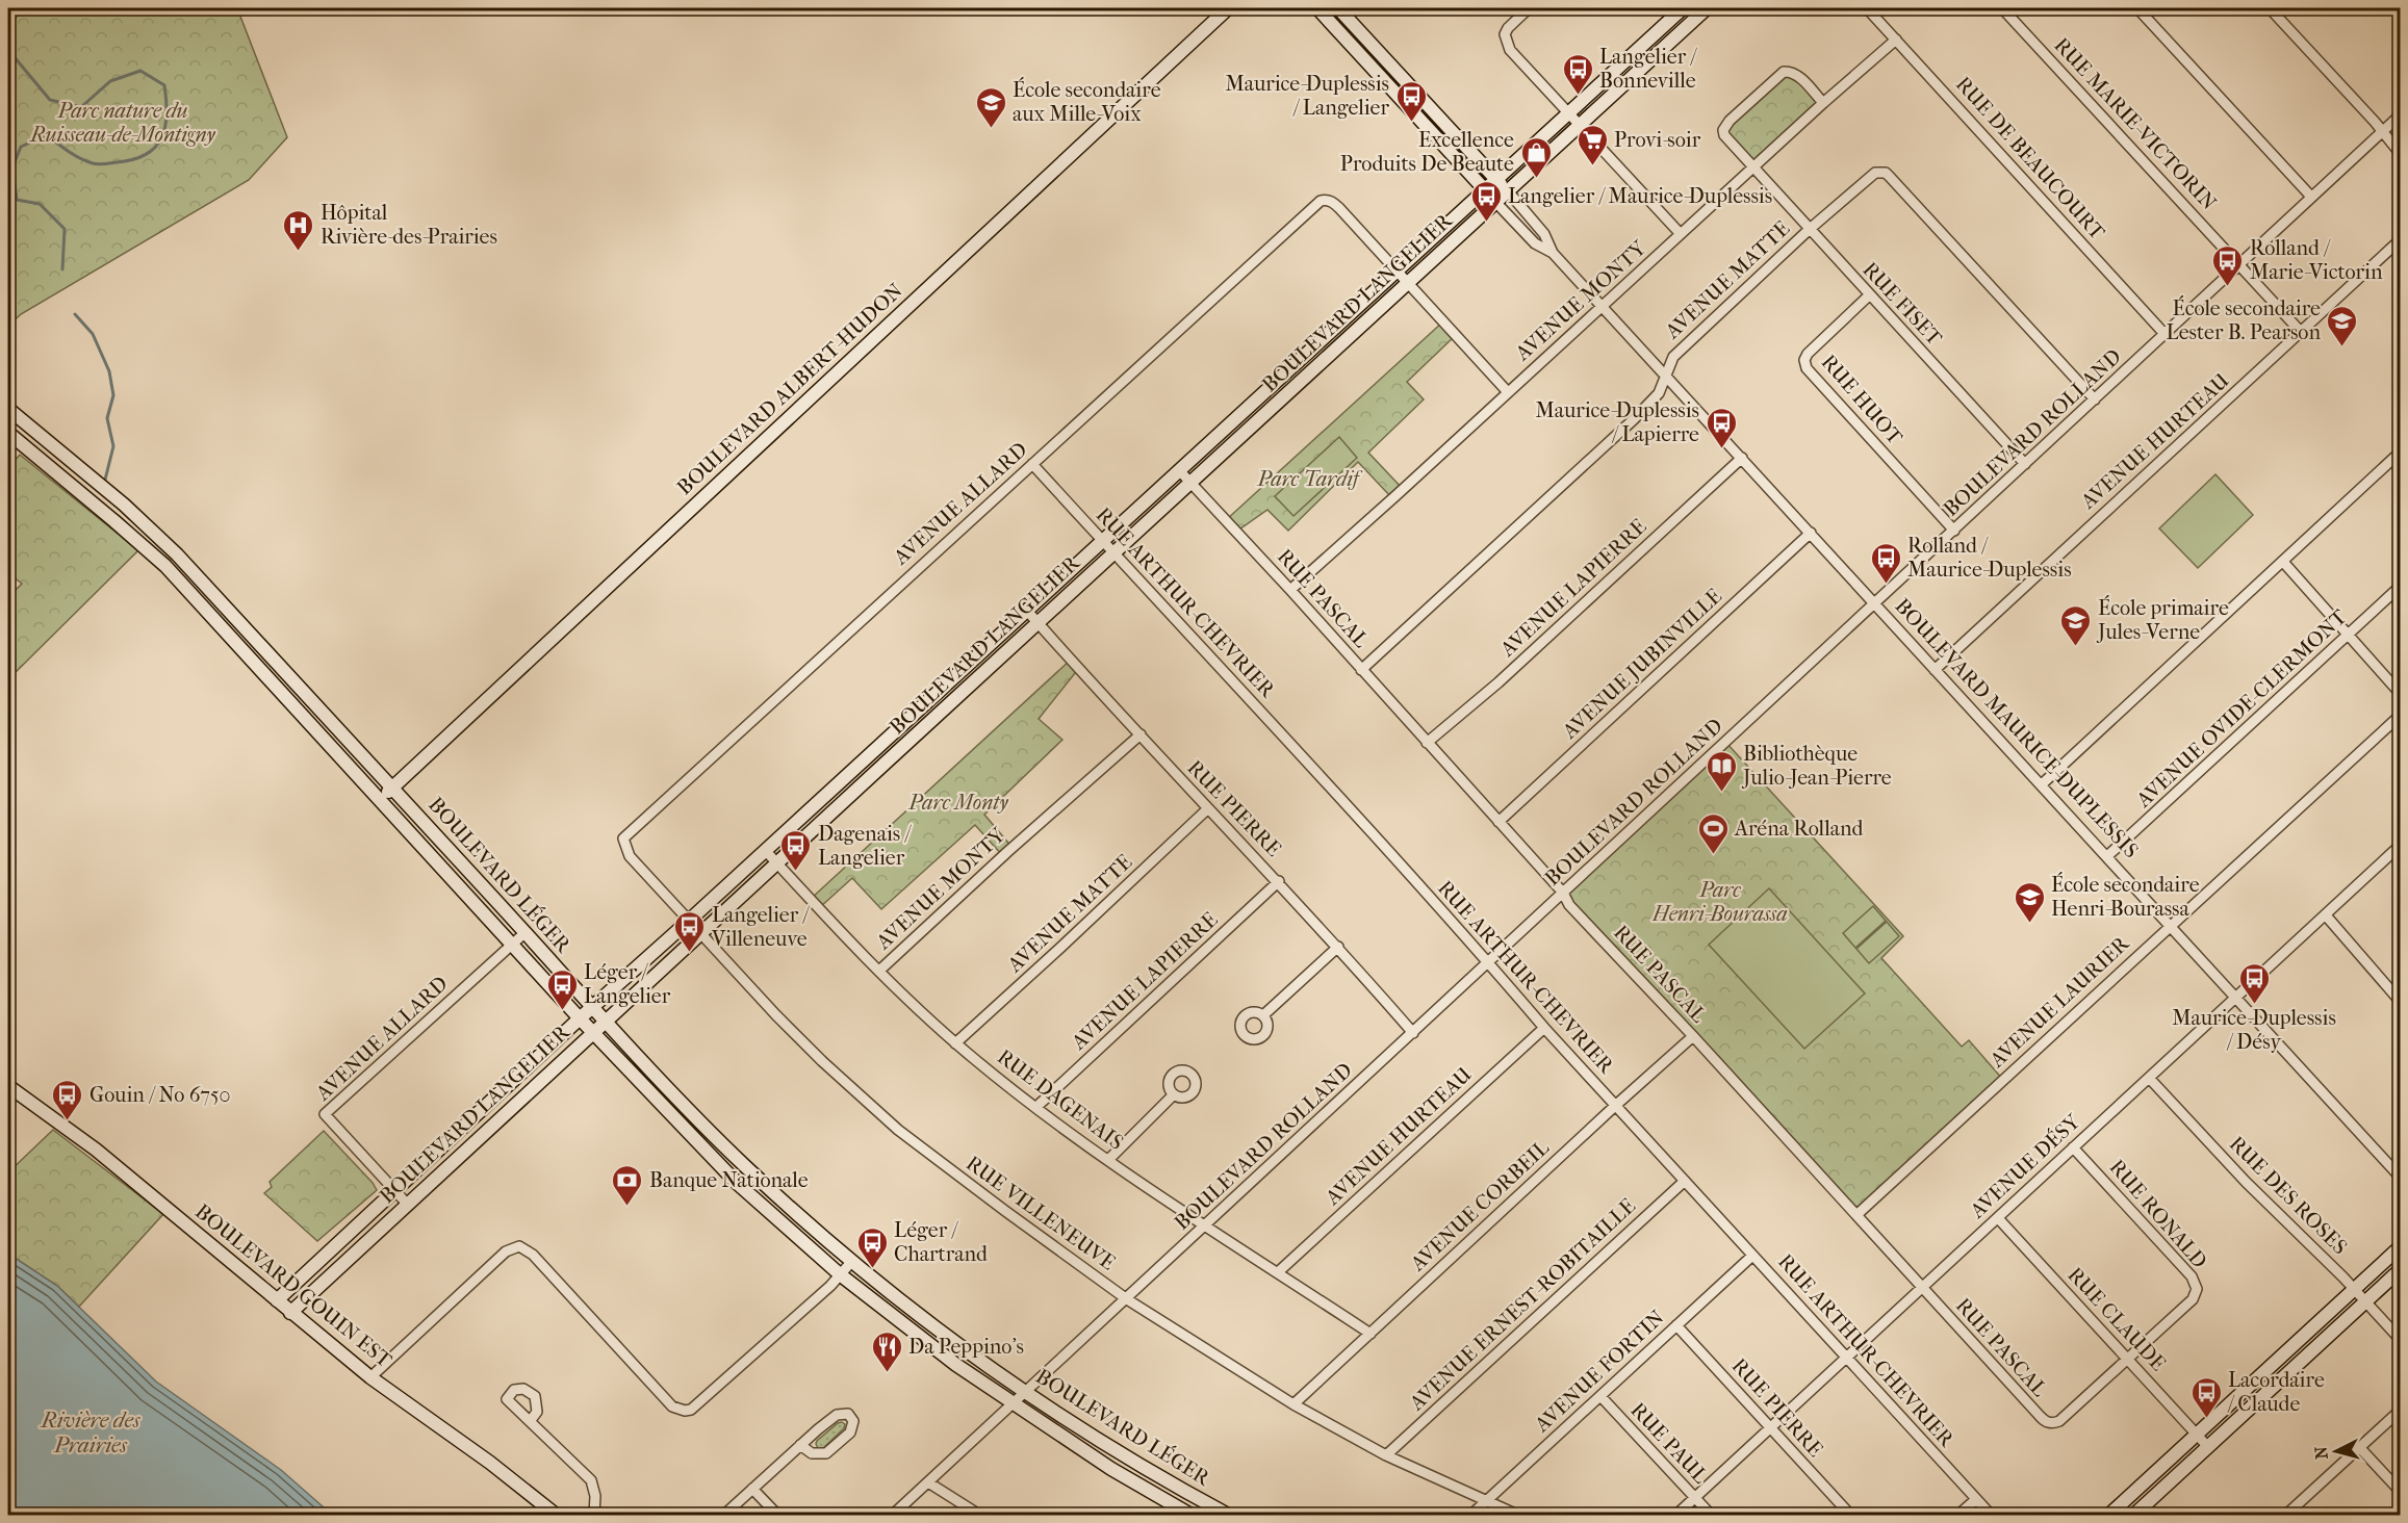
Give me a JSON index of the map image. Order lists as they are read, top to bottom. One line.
{"streets":{"main road":["BOULEVARD LANGELIER","BOULEVARD ALBERT-HUDON","BOULEVARD MAURICE-DUPLESSIS","BOULEVARD LÉGER","BOULEVARD GOUIN EST"],"street":["RUE MARIE-VICTORIN","RUE DE BEAUCOURT","AVENUE MATTE","AVENUE MONTY","RUE FISET","RUE HUOT","BOULEVARD ROLLAND","AVENUE HURTEAU","AVENUE ALLARD","AVENUE LAPIERRE","RUE PASCAL","RUE ARTHUR-CHEVRIER","AVENUE JUBINVILLE","AVENUE OVIDE-CLERMONT","RUE PIERRE","AVENUE LAURIER","RUE DAGENAIS","AVENUE DÉSY","RUE DES ROSES","AVENUE CORBEIL","RUE VILLENEUVE","RUE RONALD","AVENUE ERNEST-ROBITAILLE","RUE CLAUDE","AVENUE FORTIN","RUE PAUL"]},"crossings":[["RUE MARIE-VICTORIN","BOULEVARD ROLLAND"],["RUE MARIE-VICTORIN","AVENUE HURTEAU"],["RUE DE BEAUCOURT","AVENUE MONTY"],["RUE DE BEAUCOURT","BOULEVARD ROLLAND"],["AVENUE MATTE","RUE FISET"],["AVENUE MATTE","BOULEVARD ROLLAND"],["AVENUE MATTE","RUE PASCAL"],["AVENUE MATTE","BOULEVARD MAURICE-DUPLESSIS"],["AVENUE MATTE","RUE PIERRE"],["AVENUE MATTE","RUE DAGENAIS"],["AVENUE MONTY","RUE FISET"],["AVENUE MONTY","RUE PASCAL"],["AVENUE MONTY","BOULEVARD MAURICE-DUPLESSIS"],["AVENUE MONTY","RUE PIERRE"],["AVENUE MONTY","RUE DAGENAIS"],["BOULEVARD LANGELIER","AVENUE ALLARD"],["BOULEVARD LANGELIER","RUE PASCAL"],["BOULEVARD LANGELIER","RUE ARTHUR-CHEVRIER"],["BOULEVARD LANGELIER","BOULEVARD MAURICE-DUPLESSIS"],["BOULEVARD LANGELIER","RUE PIERRE"],["BOULEVARD LANGELIER","BOULEVARD LÉGER"],["BOULEVARD LANGELIER","RUE DAGENAIS"],["BOULEVARD LANGELIER","RUE VILLENEUVE"],["BOULEVARD LANGELIER","BOULEVARD GOUIN EST"],["RUE FISET","RUE HUOT"],["RUE FISET","BOULEVARD ROLLAND"],["BOULEVARD ALBERT-HUDON","BOULEVARD LÉGER"],["RUE HUOT","BOULEVARD ROLLAND"],["BOULEVARD ROLLAND","RUE PASCAL"],["BOULEVARD ROLLAND","RUE ARTHUR-CHEVRIER"],["BOULEVARD ROLLAND","BOULEVARD MAURICE-DUPLESSIS"],["BOULEVARD ROLLAND","RUE PIERRE"],["BOULEVARD ROLLAND","BOULEVARD LÉGER"],["BOULEVARD ROLLAND","RUE DAGENAIS"],["BOULEVARD ROLLAND","RUE VILLENEUVE"],["AVENUE HURTEAU","RUE ARTHUR-CHEVRIER"],["AVENUE HURTEAU","BOULEVARD MAURICE-DUPLESSIS"],["AVENUE HURTEAU","RUE DAGENAIS"],["AVENUE ALLARD","RUE ARTHUR-CHEVRIER"],["AVENUE ALLARD","BOULEVARD LÉGER"],["AVENUE ALLARD","RUE VILLENEUVE"],["AVENUE LAPIERRE","RUE PASCAL"],["AVENUE LAPIERRE","BOULEVARD MAURICE-DUPLESSIS"],["AVENUE LAPIERRE","RUE PIERRE"],["AVENUE LAPIERRE","RUE DAGENAIS"],["RUE PASCAL","AVENUE JUBINVILLE"],["RUE PASCAL","AVENUE LAURIER"],["RUE PASCAL","AVENUE DÉSY"],["RUE PASCAL","AVENUE CORBEIL"],["RUE PASCAL","RUE RONALD"],["RUE PASCAL","RUE CLAUDE"],["RUE ARTHUR-CHEVRIER","AVENUE DÉSY"],["RUE ARTHUR-CHEVRIER","AVENUE CORBEIL"],["RUE ARTHUR-CHEVRIER","AVENUE ERNEST-ROBITAILLE"],["RUE ARTHUR-CHEVRIER","AVENUE FORTIN"],["AVENUE JUBINVILLE","BOULEVARD MAURICE-DUPLESSIS"],["AVENUE OVIDE-CLERMONT","BOULEVARD MAURICE-DUPLESSIS"],["BOULEVARD MAURICE-DUPLESSIS","AVENUE LAURIER"],["BOULEVARD MAURICE-DUPLESSIS","AVENUE DÉSY"],["RUE PIERRE","AVENUE DÉSY"],["RUE PIERRE","AVENUE FORTIN"],["RUE DAGENAIS","AVENUE CORBEIL"],["AVENUE DÉSY","RUE DES ROSES"],["AVENUE DÉSY","RUE RONALD"],["AVENUE DÉSY","RUE CLAUDE"],["AVENUE DÉSY","RUE PAUL"],["AVENUE CORBEIL","RUE VILLENEUVE"],["RUE VILLENEUVE","AVENUE ERNEST-ROBITAILLE"],["RUE VILLENEUVE","AVENUE FORTIN"],["RUE RONALD","RUE CLAUDE"],["AVENUE FORTIN","RUE PAUL"]],"water":["Rivière des Prairies"],"parks":["Parc nature du Ruisseau-de-Montigny","Parc Tardif","Parc Monty","Parc Henri-Bourassa"],"places":{"bus stop":["Langelier / Bonneville","Maurice-Duplessis / Langelier","Langelier / Maurice-Duplessis","Rolland / Marie-Victorin","Maurice-Duplessis / Lapierre","Rolland / Maurice-Duplessis","Dagenais / Langelier","Langelier / Villeneuve","Maurice-Duplessis / Désy","Léger / Langelier","Gouin / No 6750","Léger / Chartrand","Lacordaire / Claude"],"school or university":["École secondaire aux Mille-Voix","École secondaire Lester B. Pearson","École primaire Jules-Verne","École secondaire Henri-Bourassa"],"supermarket":["Provi-soir"],"shop":["Excellence Produits De Beaute"],"hospital":["Hôpital Rivière-des-Prairies"],"library":["Bibliothèque Julio-Jean-Pierre"],"sports":["Aréna Rolland"],"bank":["Banque Nationale"],"restaurant":["Da Peppino's"]},"north":"left"}
